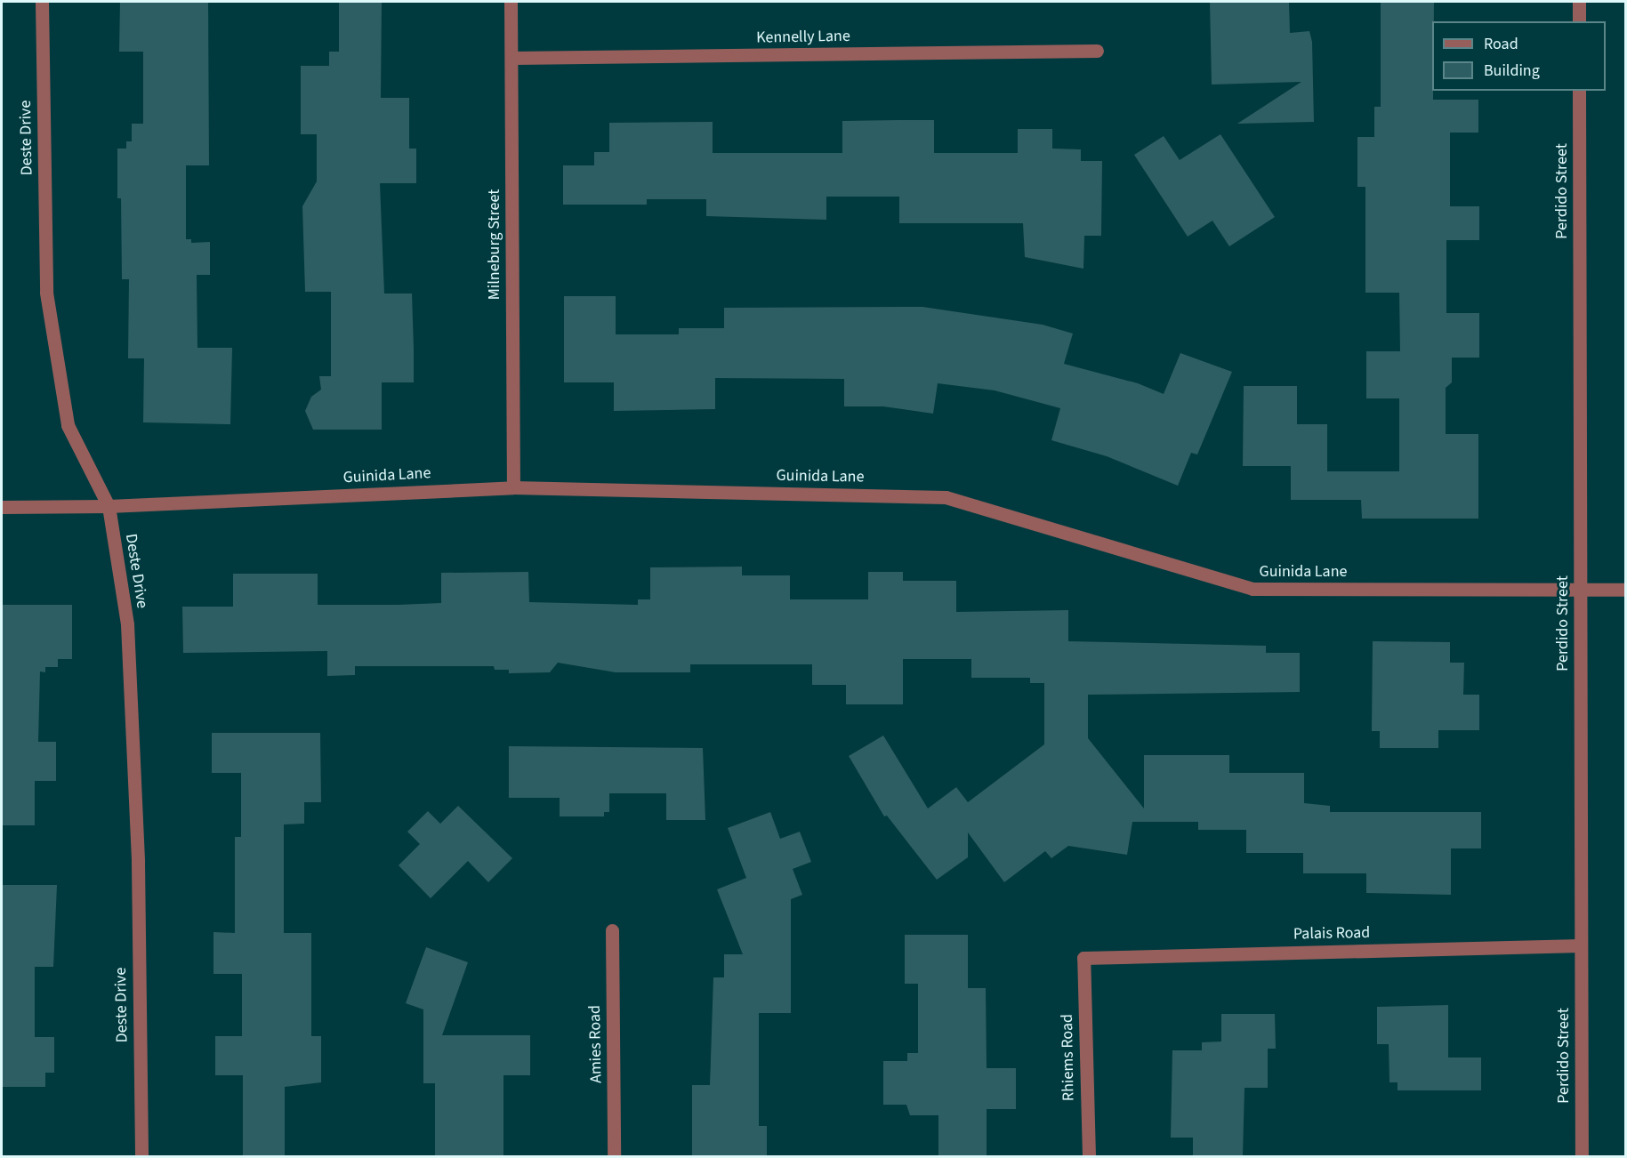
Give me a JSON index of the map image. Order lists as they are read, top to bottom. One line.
{"streets":{"street":["Kennelly Lane","Deste Drive","Perdido Street","Milneburg Street","Guinida Lane","Palais Road","Amies Road","Rhiems Road"]},"crossings":[["Kennelly Lane","Milneburg Street"],["Deste Drive","Guinida Lane"],["Perdido Street","Guinida Lane"],["Perdido Street","Palais Road"],["Milneburg Street","Guinida Lane"],["Palais Road","Rhiems Road"]],"legend":["Road","Building"]}
